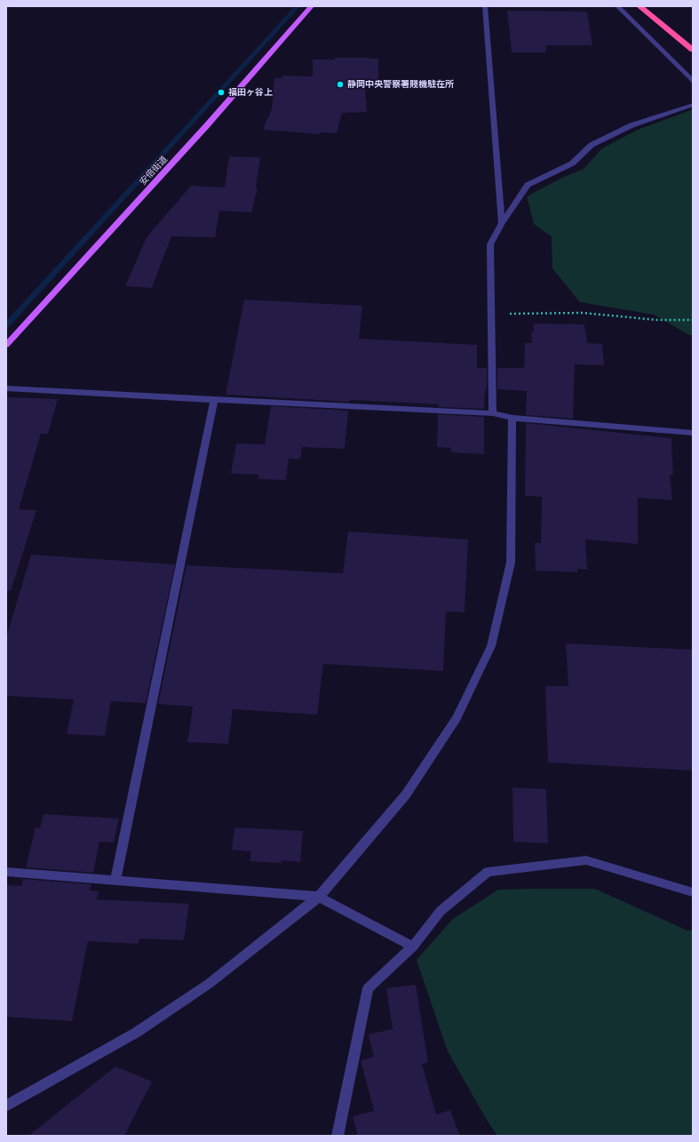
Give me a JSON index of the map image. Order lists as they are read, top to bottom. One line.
{"streets":{"main road":["安倍街道"]},"places":["静岡中央警察署賤機駐在所","福田ヶ谷上"]}
